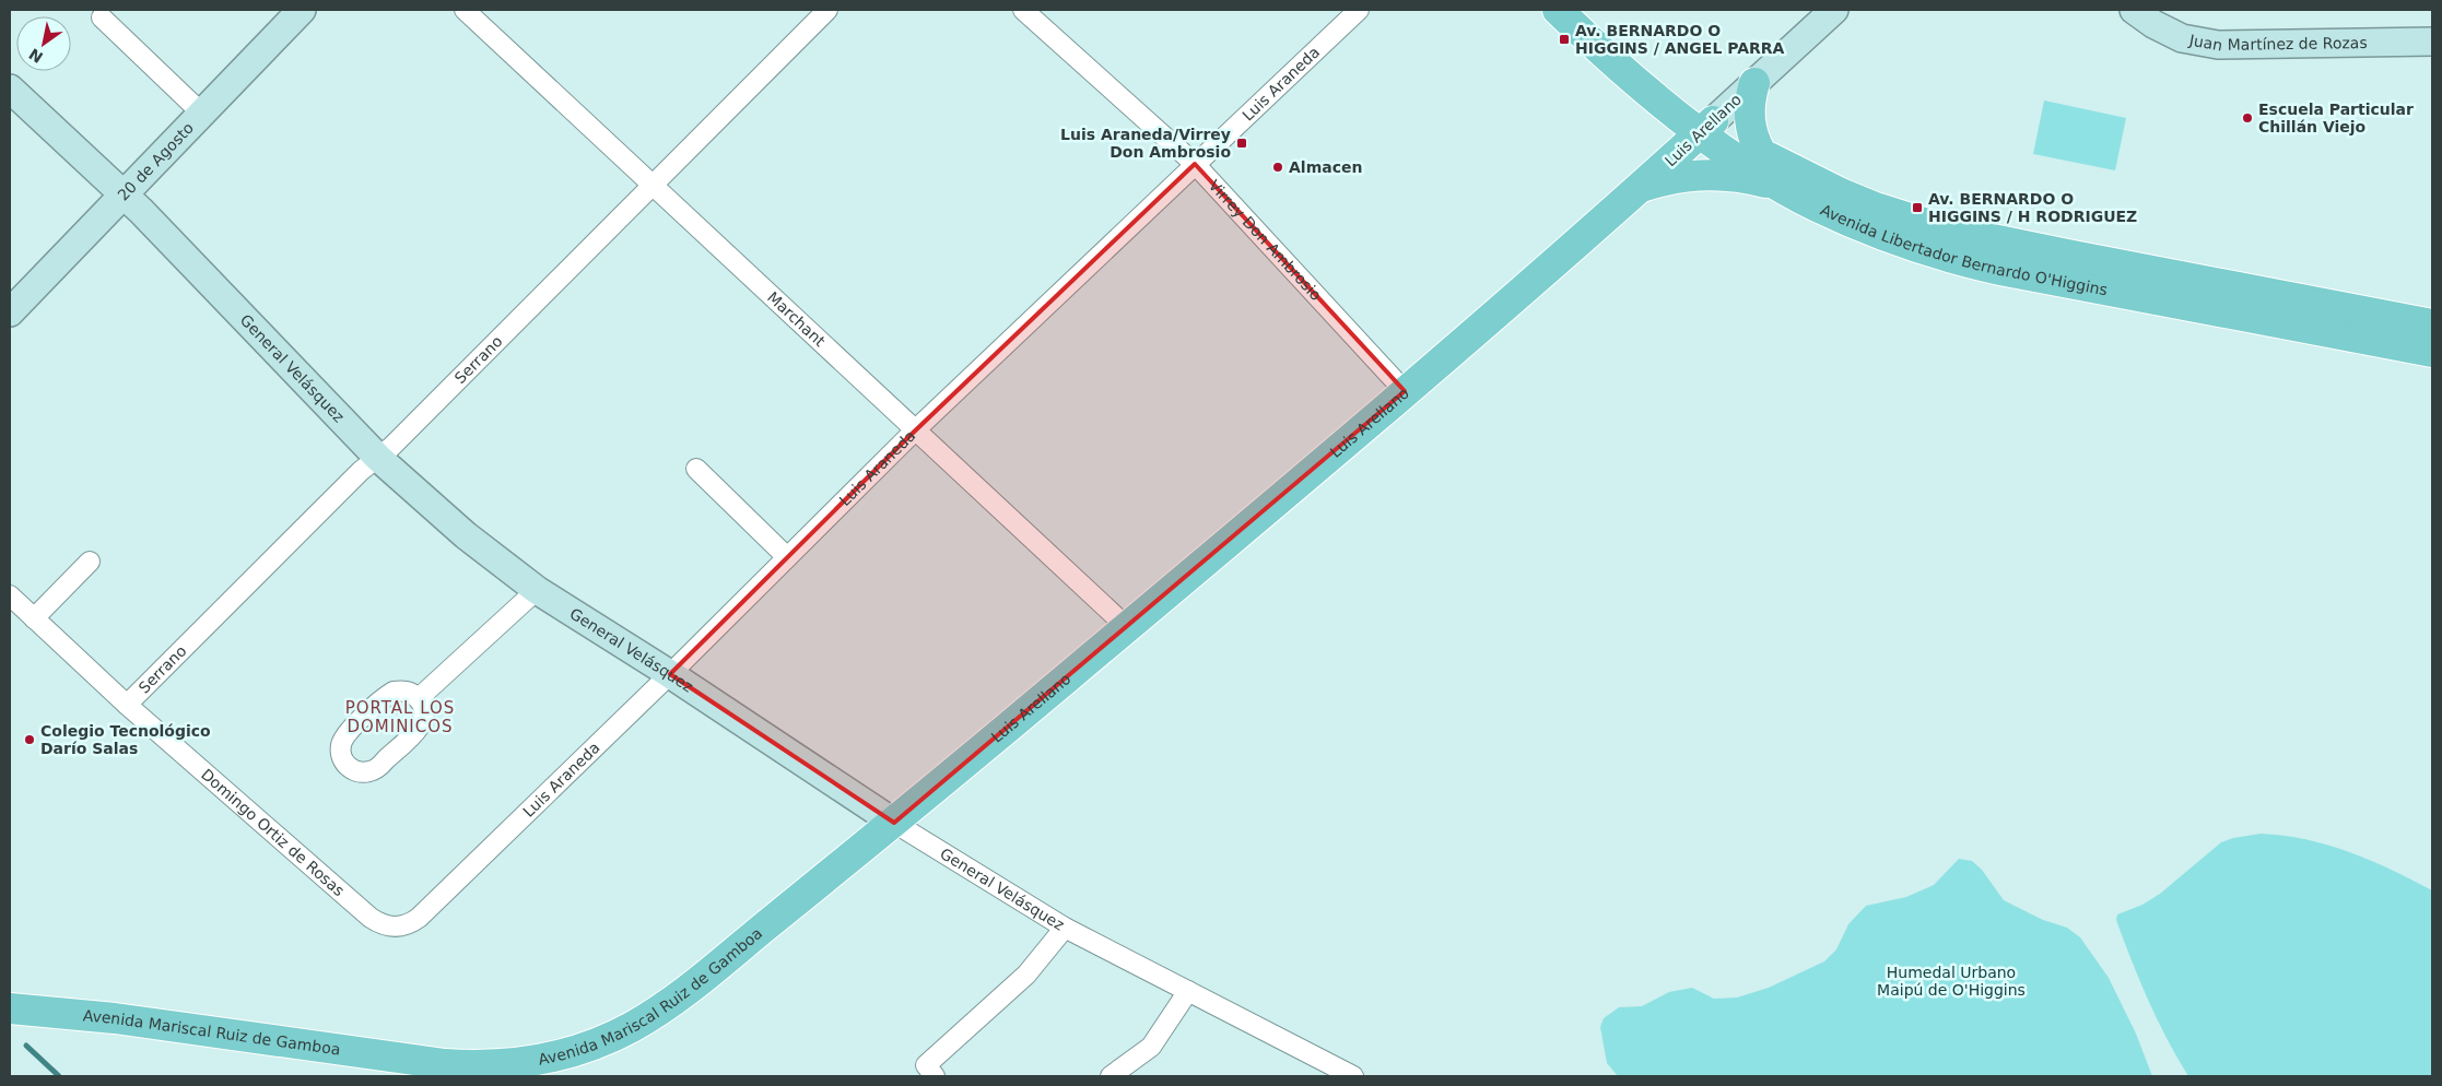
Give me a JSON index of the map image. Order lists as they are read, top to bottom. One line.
{"streets":{"main road":["Luis Arellano","Avenida Libertador Bernardo O'Higgins","Avenida Mariscal Ruiz de Gamboa"],"street":["Juan Martínez de Rozas","Luis Araneda","20 de Agosto","Virrey Don Ambrosio","Marchant","Serrano","General Velásquez","Domingo Ortiz de Rosas"]},"crossings":[["Luis Araneda","Virrey Don Ambrosio"],["Luis Araneda","Marchant"],["Luis Araneda","General Velásquez"],["Luis Araneda","Domingo Ortiz de Rosas"],["Luis Arellano","Virrey Don Ambrosio"],["Luis Arellano","Avenida Libertador Bernardo O'Higgins"],["Luis Arellano","Marchant"],["Luis Arellano","General Velásquez"],["Luis Arellano","Avenida Mariscal Ruiz de Gamboa"],["20 de Agosto","General Velásquez"],["Marchant","Serrano"],["Serrano","General Velásquez"],["Serrano","Domingo Ortiz de Rosas"],["General Velásquez","Avenida Mariscal Ruiz de Gamboa"]],"districts":["PORTAL LOS DOMINICOS"],"parks":["Humedal Urbano Maipú de O'Higgins"],"places":{"transit":["Av. BERNARDO O HIGGINS / ANGEL PARRA","Luis Araneda/Virrey Don Ambrosio","Av. BERNARDO O HIGGINS / H RODRIGUEZ"],"other":["Escuela Particular Chillán Viejo","Almacen","Colegio Tecnológico Darío Salas"]},"north":"bottom left"}
